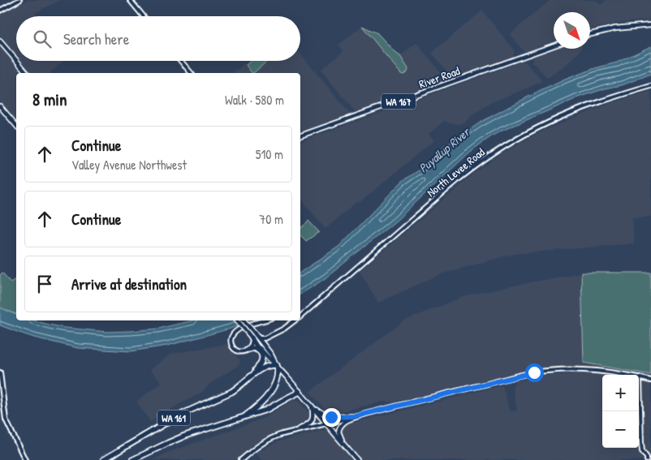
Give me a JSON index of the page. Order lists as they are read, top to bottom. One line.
{"streets":{"highway":["WA 161"],"main road":["River Road","WA 167"],"street":["North Levee Road"]},"water":["Puyallup River"],"north":"bottom right","page":{"search":"Search here","heading":["8 min","Walk · 580 m"],"list":[["Continue","Valley Avenue Northwest","510 m"],["Continue","70 m"],"Arrive at destination"],"map_buttons":["+","−"]}}
